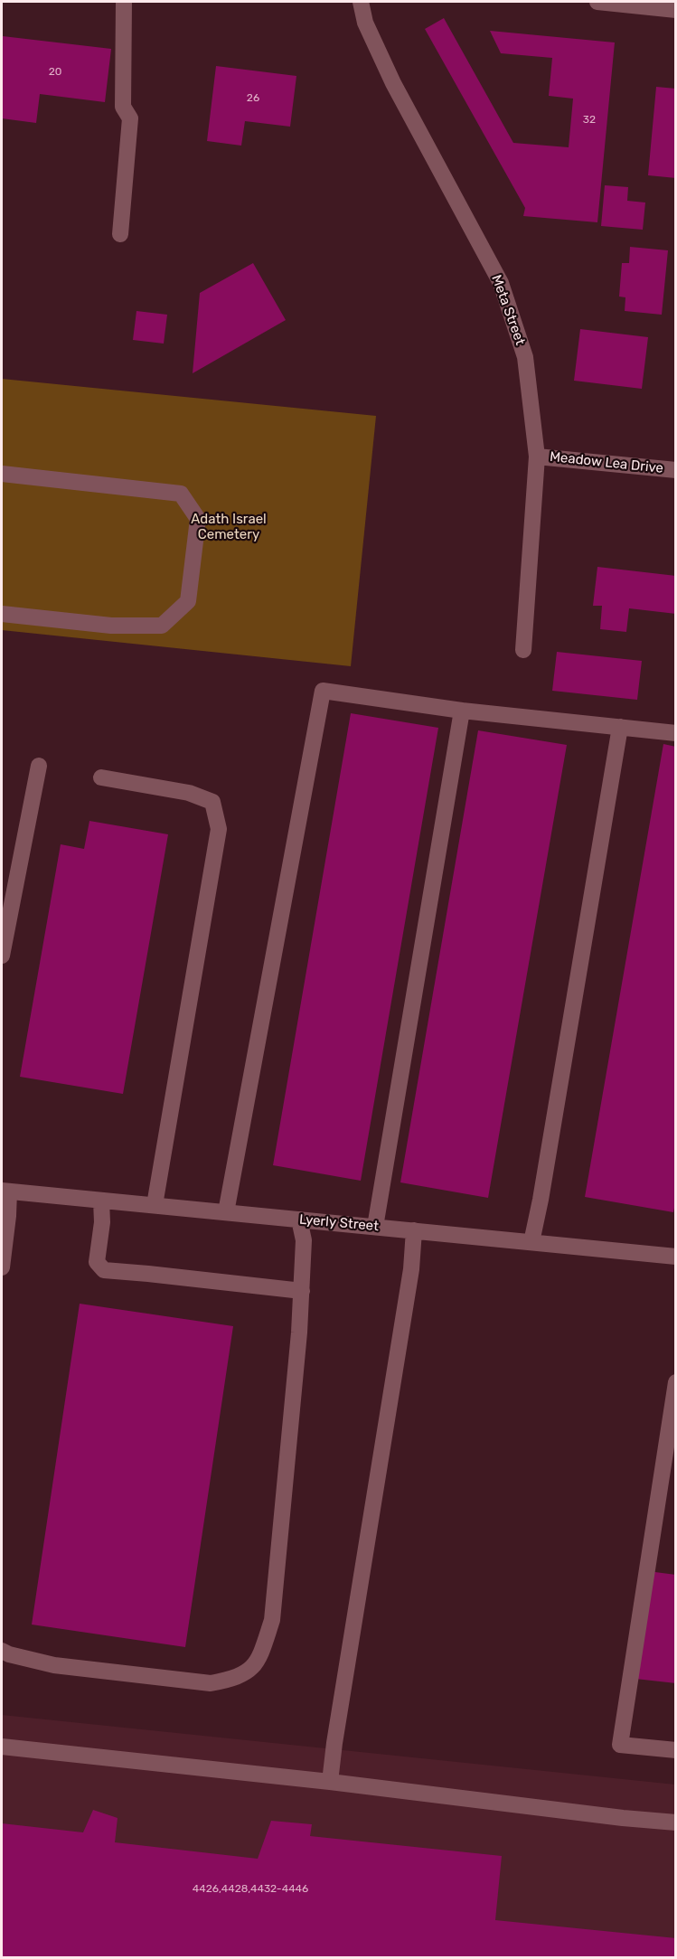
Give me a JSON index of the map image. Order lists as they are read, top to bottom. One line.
{"streets":{"street":["Meta Street","Meadow Lea Drive","Lyerly Street"]},"crossings":[["Meta Street","Meadow Lea Drive"]],"parks":["Adath Israel Cemetery"],"house_numbers":["20","26","32","4426,4428,4432-4446"]}
